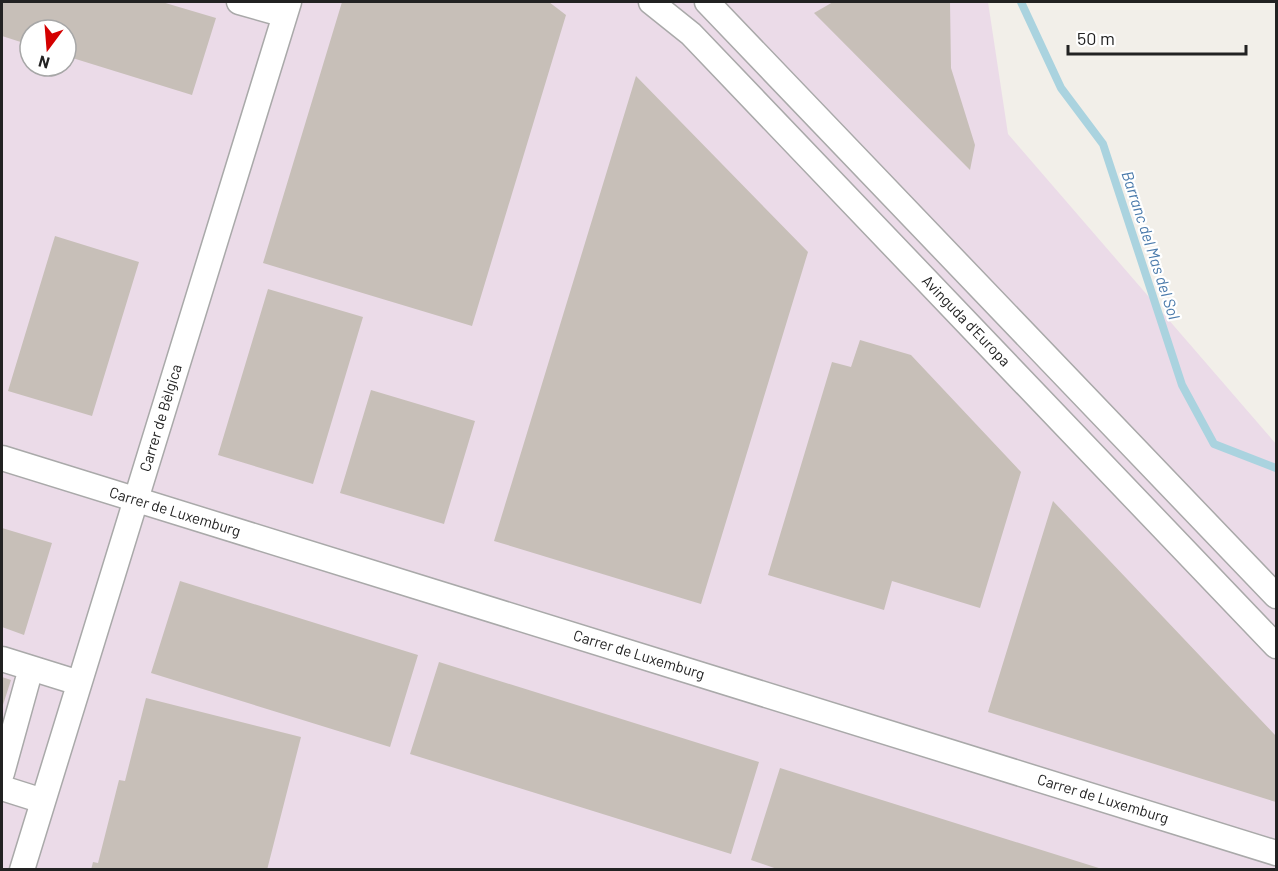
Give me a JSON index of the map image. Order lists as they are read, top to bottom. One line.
{"streets":{"street":["Avinguda d'Europa","Carrer de Bèlgica","Carrer de Luxemburg"]},"crossings":[["Carrer de Bèlgica","Carrer de Luxemburg"]],"water":["Barranc del Mas del Sol"],"scale_bar":"50 m","north":"bottom"}
